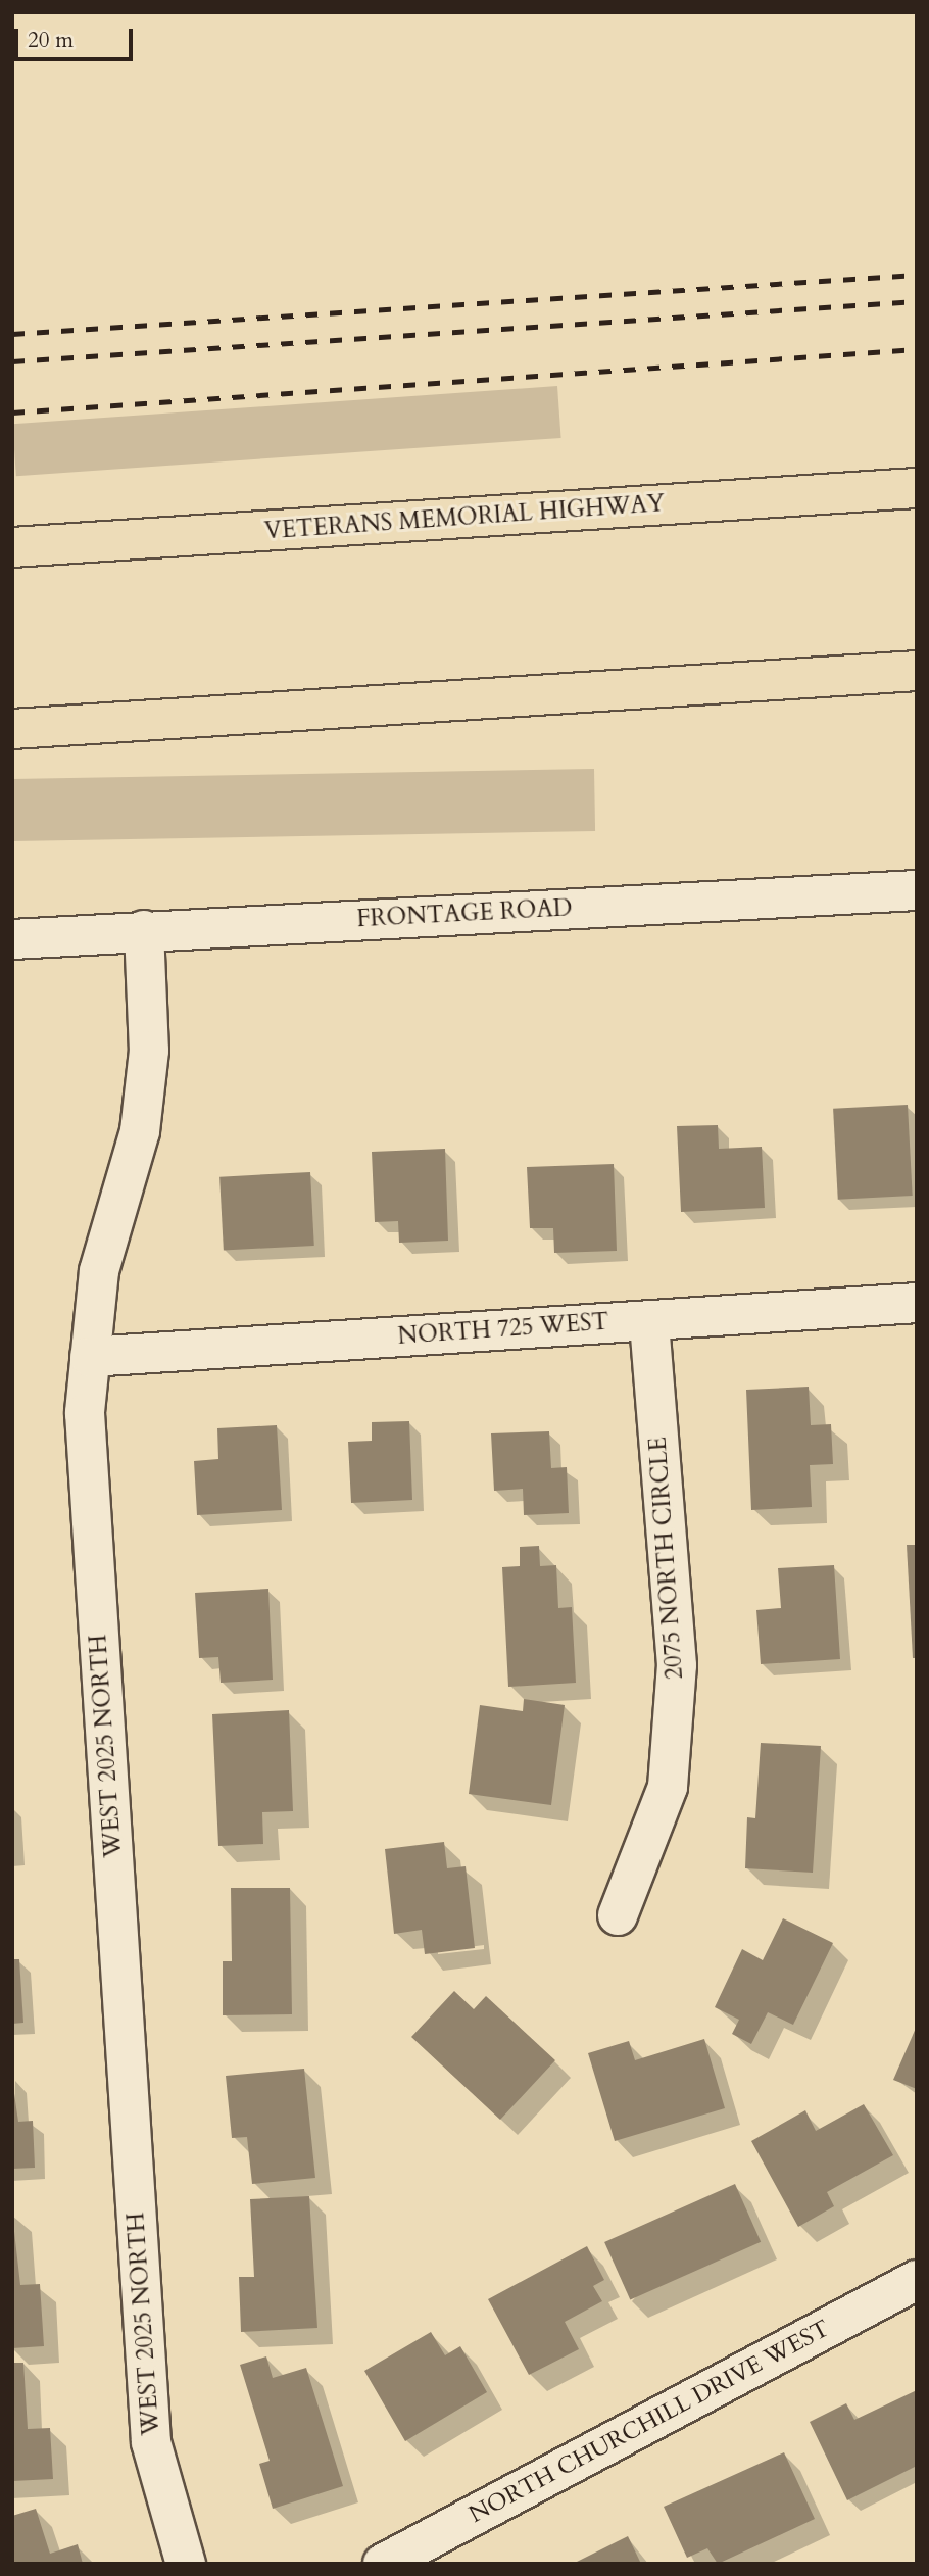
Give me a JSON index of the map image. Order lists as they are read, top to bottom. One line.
{"streets":{"highway":["VETERANS MEMORIAL HIGHWAY"],"street":["FRONTAGE ROAD","NORTH 725 WEST","2075 NORTH CIRCLE","WEST 2025 NORTH","NORTH CHURCHILL DRIVE WEST"]},"crossings":[["FRONTAGE ROAD","WEST 2025 NORTH"],["NORTH 725 WEST","2075 NORTH CIRCLE"],["NORTH 725 WEST","WEST 2025 NORTH"]],"scale_bar":"20 m"}
